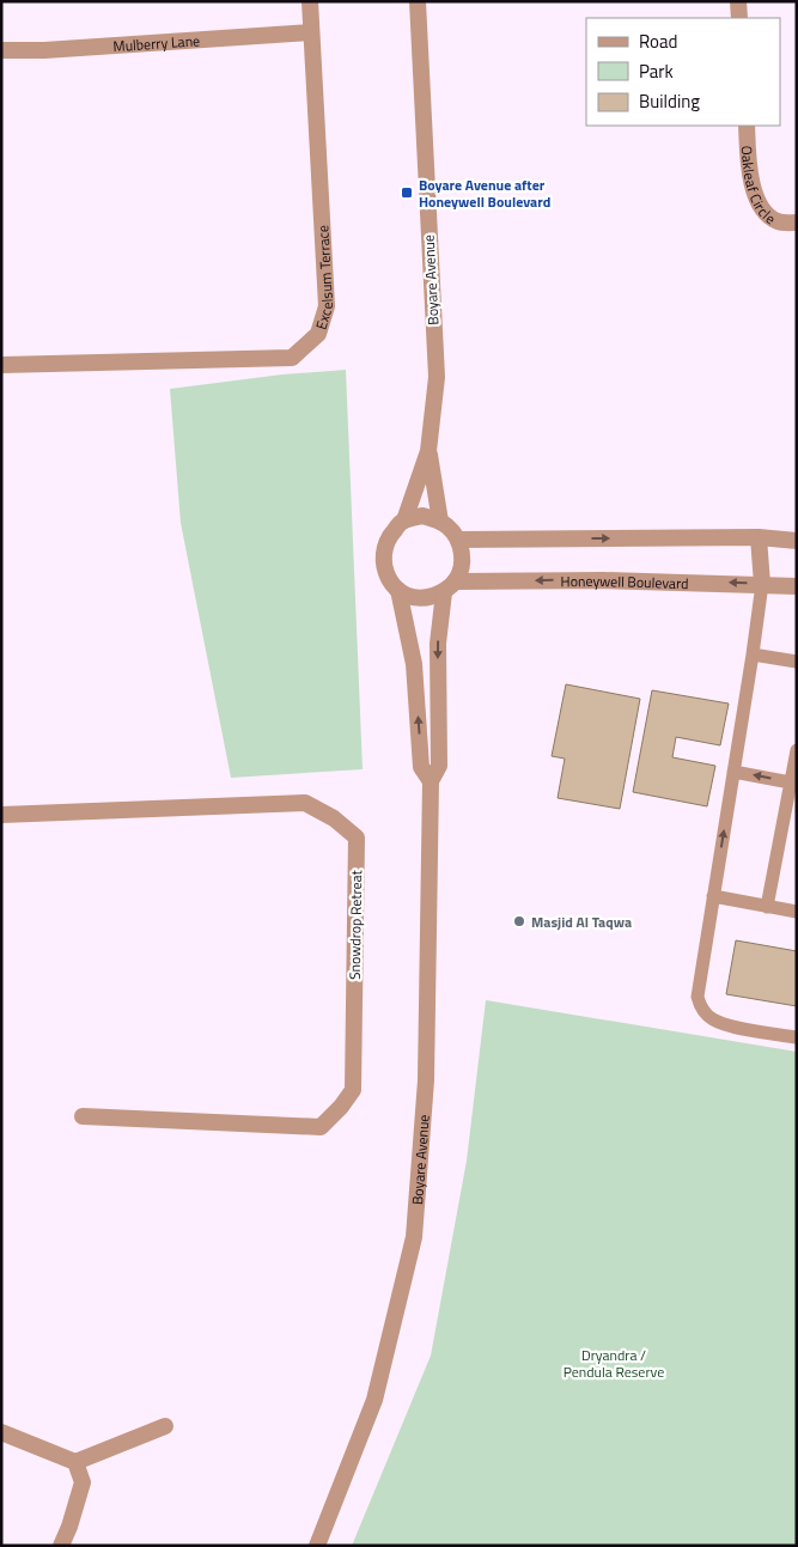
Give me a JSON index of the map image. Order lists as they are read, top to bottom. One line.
{"streets":{"street":["Mulberry Lane","Oakleaf Circle","Excelsum Terrace","Boyare Avenue","Honeywell Boulevard","Snowdrop Retreat"]},"crossings":[["Mulberry Lane","Excelsum Terrace"],["Boyare Avenue","Honeywell Boulevard"]],"parks":["Dryandra / Pendula Reserve"],"places":{"transit":["Boyare Avenue after Honeywell Boulevard"],"other":["Masjid Al Taqwa"]},"legend":["Road","Park","Building"]}
